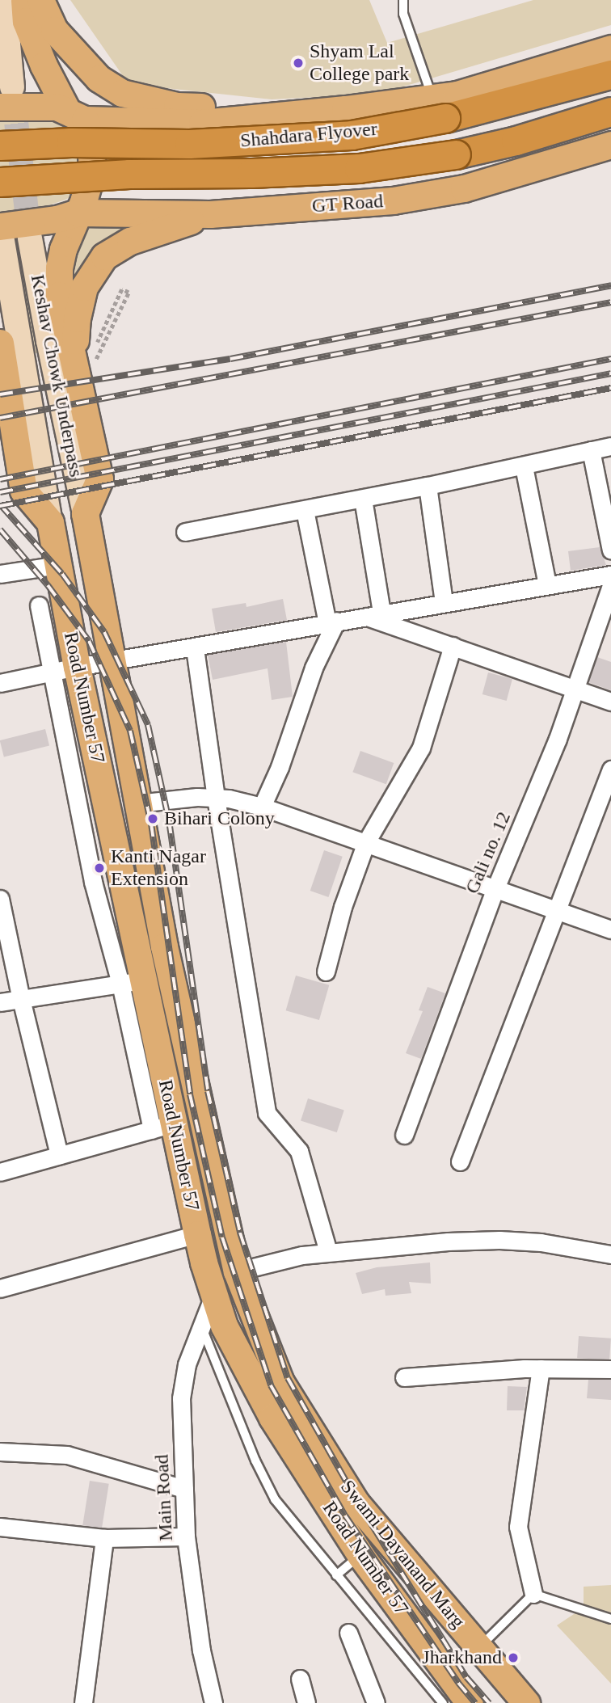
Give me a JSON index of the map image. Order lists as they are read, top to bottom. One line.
{"streets":{"highway":["Shahdara Flyover"],"main road":["GT Road","Keshav Chowk Underpass","Road Number 57","Swami Dayanand Marg"],"street":["Gali no. 12","Main Road"]},"crossings":[["GT Road","Keshav Chowk Underpass"],["Keshav Chowk Underpass","Road Number 57"],["Road Number 57","Main Road"],["Road Number 57","Swami Dayanand Marg"]],"places":["Shyam Lal College park","Bihari Colony","Kanti Nagar Extension","Jharkhand"]}
